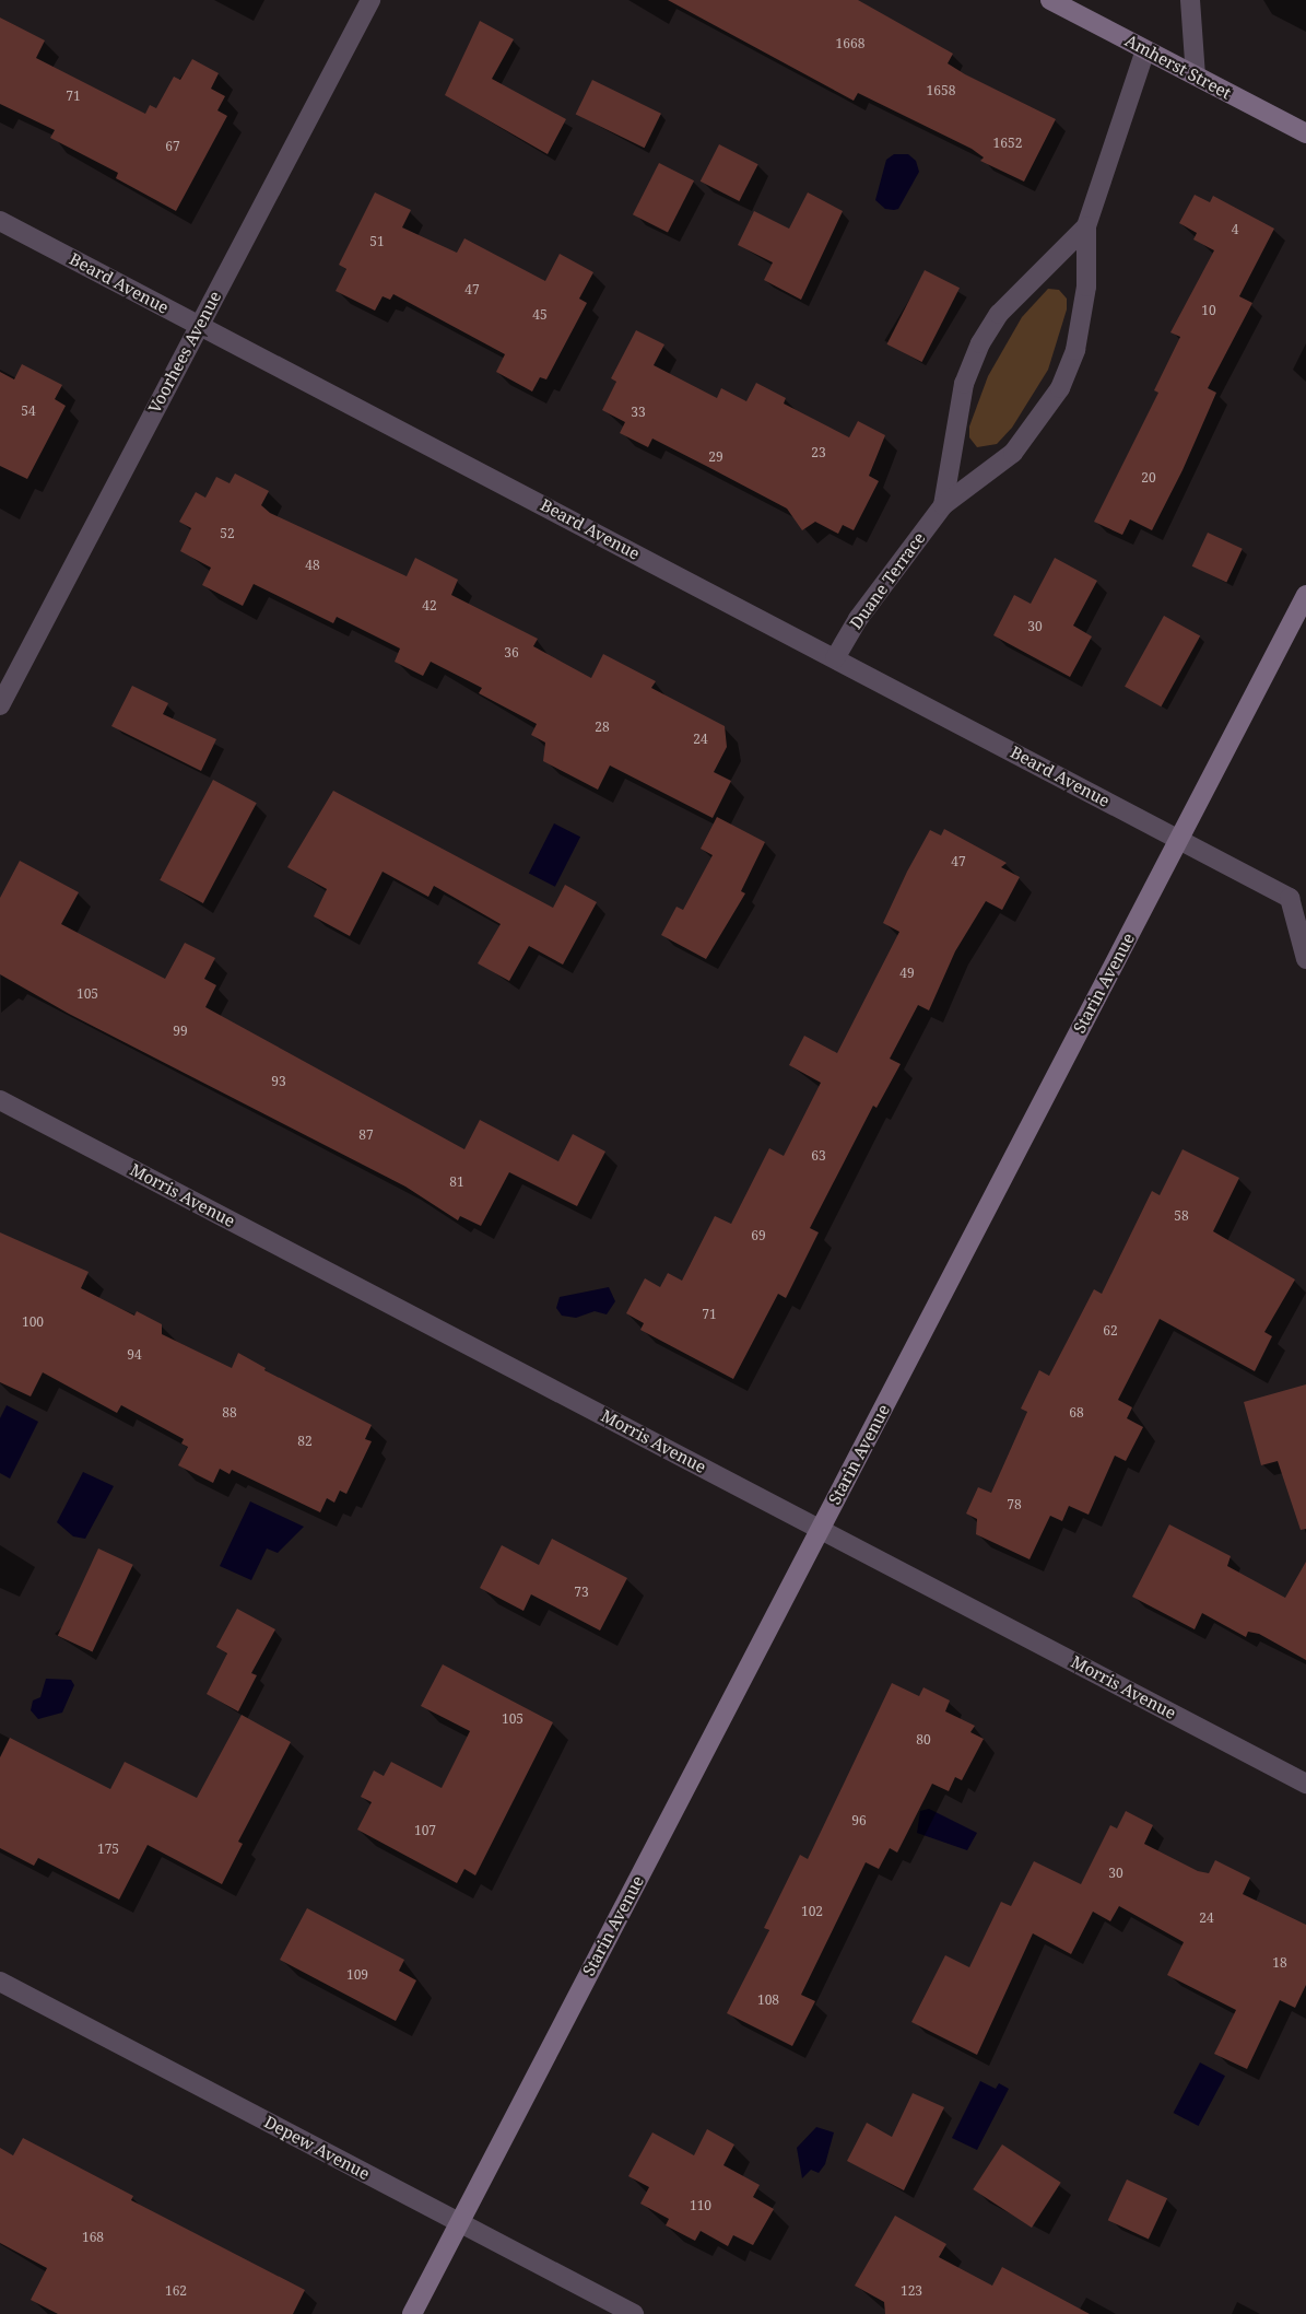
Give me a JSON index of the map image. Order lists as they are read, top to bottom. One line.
{"streets":{"street":["Amherst Street","Beard Avenue","Voorhees Avenue","Duane Terrace","Starin Avenue","Morris Avenue","Depew Avenue"]},"crossings":[["Amherst Street","Duane Terrace"],["Beard Avenue","Voorhees Avenue"],["Beard Avenue","Duane Terrace"],["Beard Avenue","Starin Avenue"],["Starin Avenue","Morris Avenue"],["Starin Avenue","Depew Avenue"]],"house_numbers":["1668","1658","71","1652","67","4","51","47","10","45","54","33","23","29","20","52","48","42","30","36","28","24","47","49","105","99","93","87","63","81","58","69","71","100","62","94","88","68","82","78","73","105","80","96","107","175","30","102","24","18","109","108","110","168","162","123"]}
